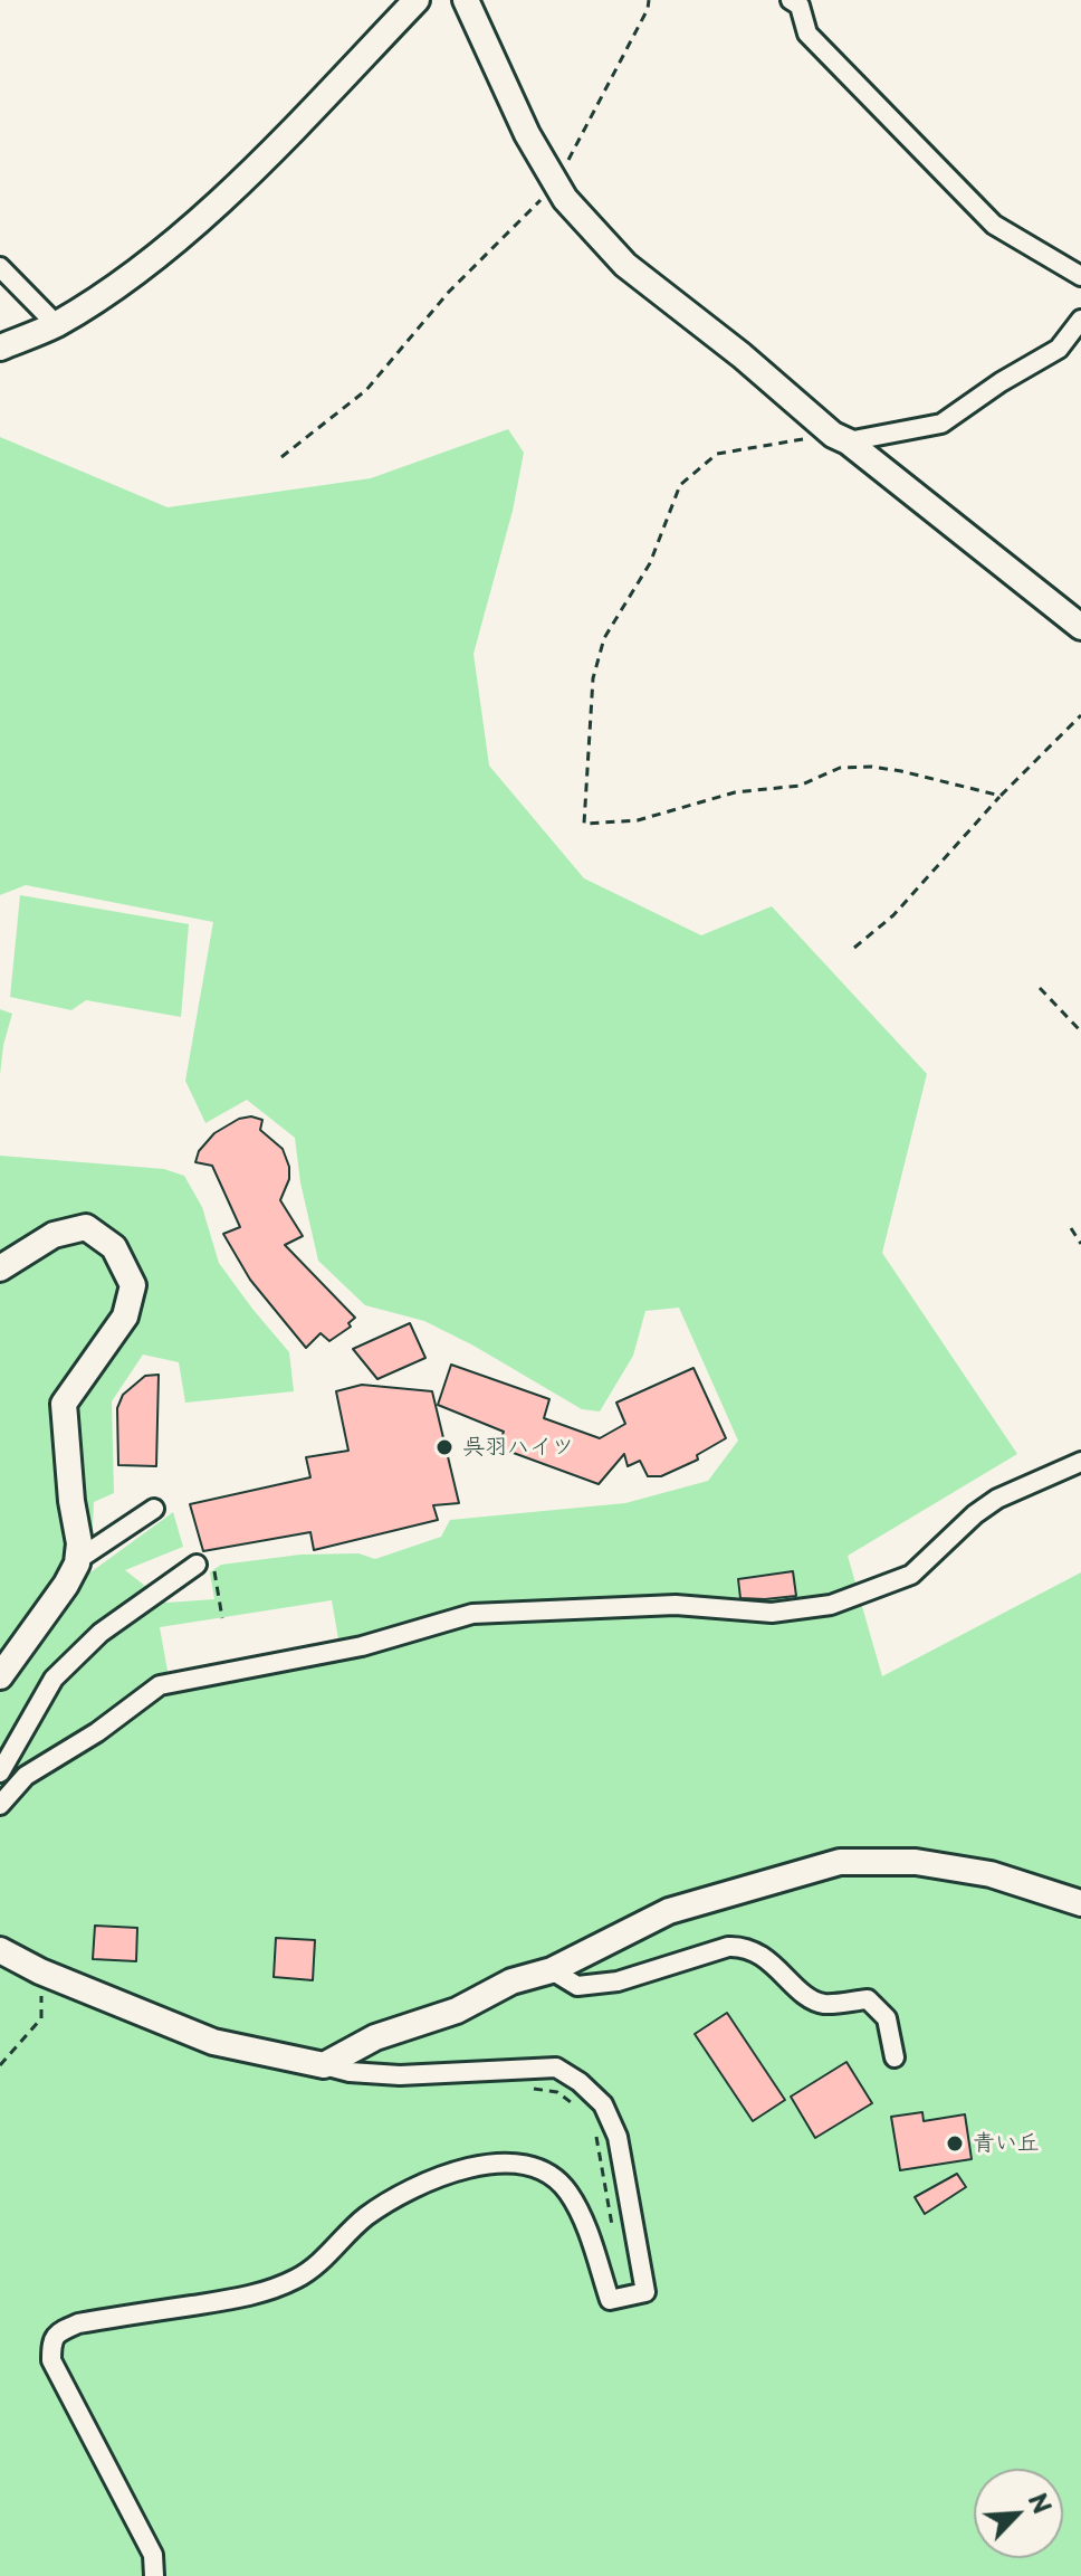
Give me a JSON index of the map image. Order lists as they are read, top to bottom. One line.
{"places":["呉羽ハイツ","青い丘"],"north":"top right"}
